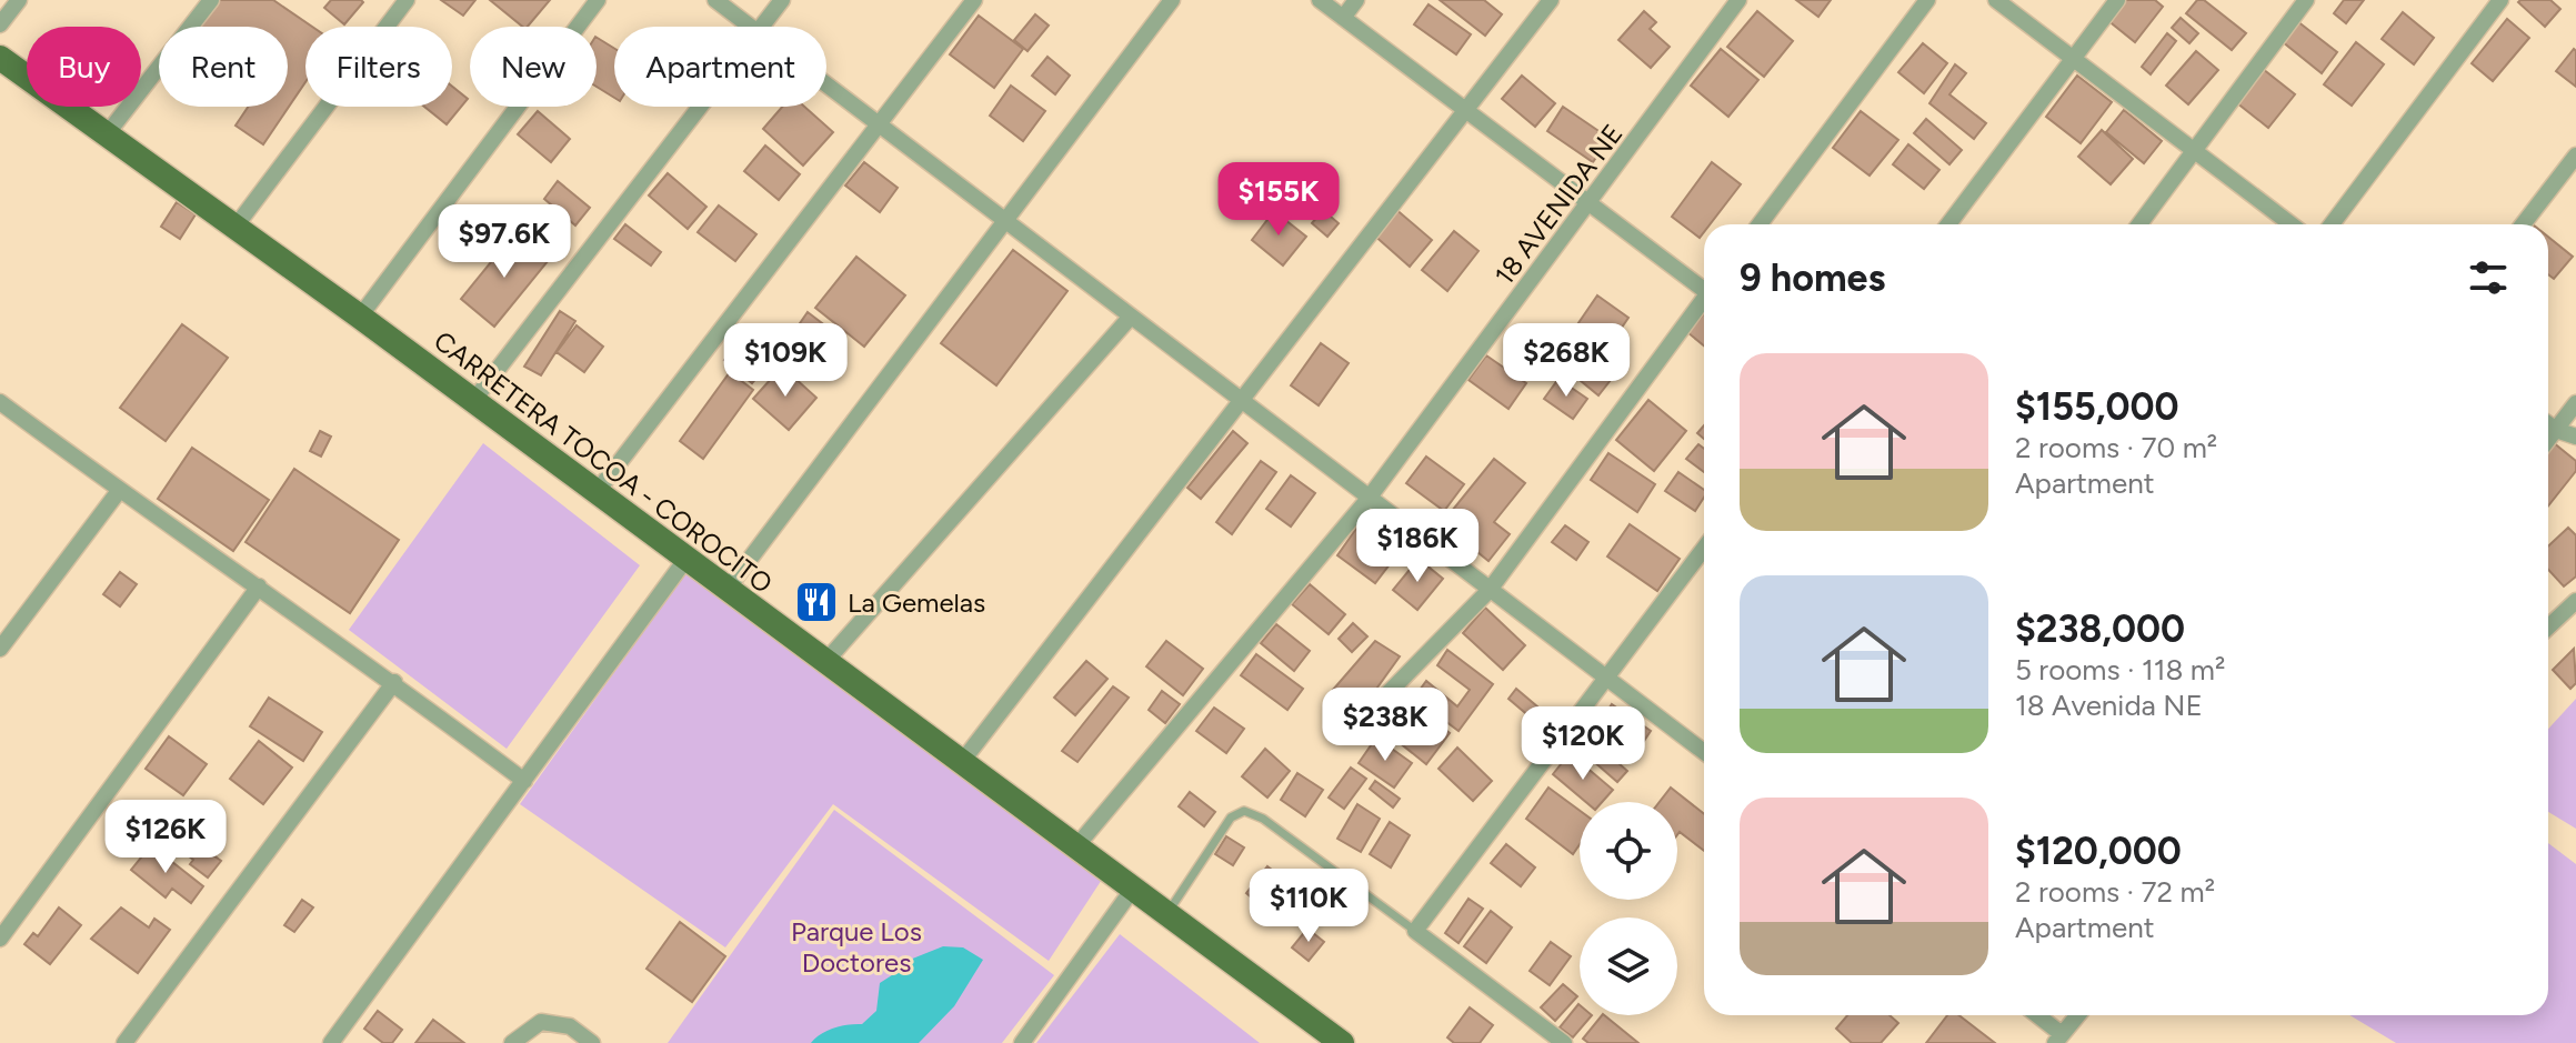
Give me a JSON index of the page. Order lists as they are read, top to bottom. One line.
{"streets":{"main road":["CARRETERA TOCOA - COROCITO"],"street":["18 AVENIDA NE"]},"crossings":[["18 AVENIDA NE","CARRETERA TOCOA - COROCITO"]],"parks":["Parque Los Doctores"],"places":{"restaurant":["La Gemelas"]},"page":{"chip":["Buy","Rent","Filters","New","Apartment"],"price":["$155K","$97.6K","$109K","$268K","$186K","$238K","$120K","$126K","$110K"],"heading":"9 homes","list":[{"name":"$155,000","note":"2 rooms · 70 m² · Apartment"},{"name":"$238,000","note":"5 rooms · 118 m² · 18 Avenida NE"},{"name":"$120,000","note":"2 rooms · 72 m² · Apartment"}]}}
